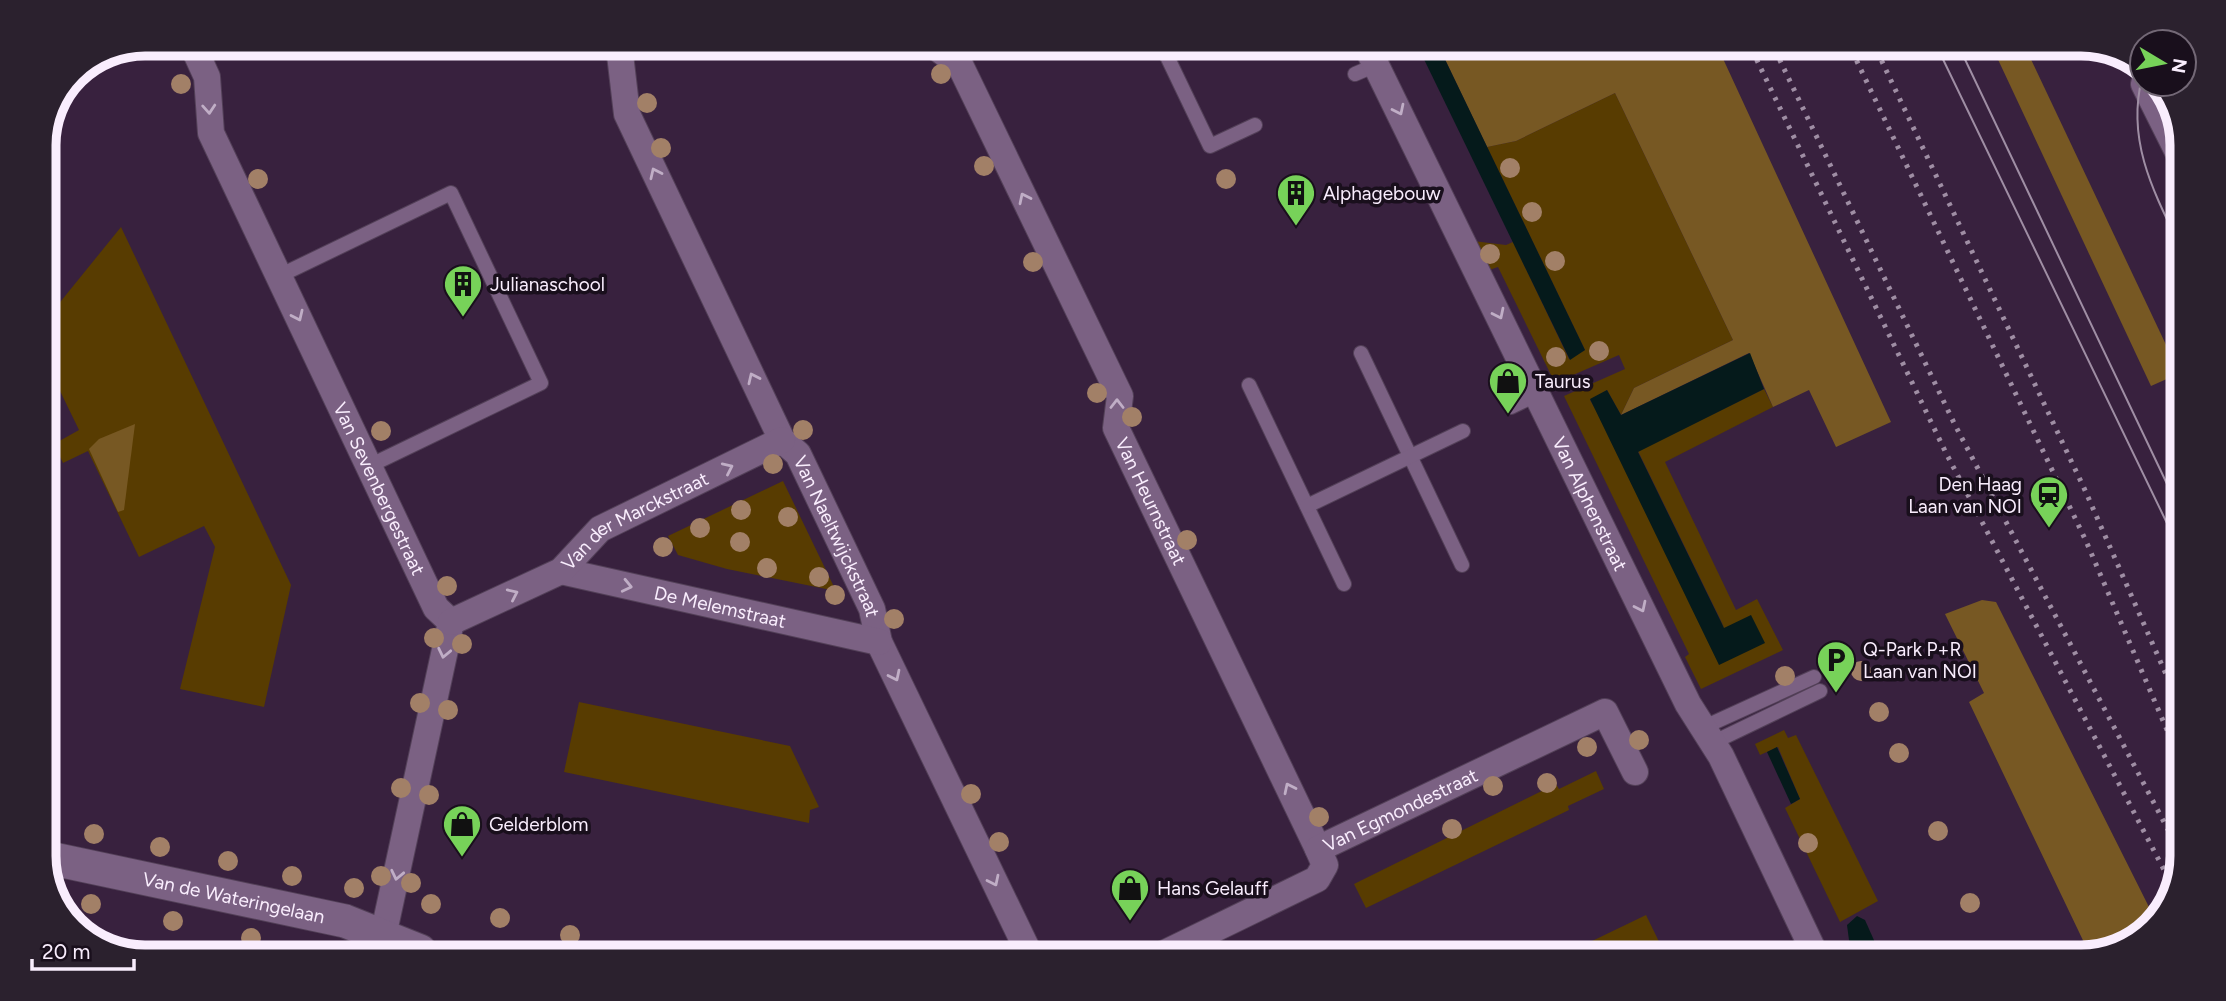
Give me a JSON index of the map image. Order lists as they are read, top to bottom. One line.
{"streets":{"street":["Van Sevenbergestraat","Van Heurnstraat","Van Alphenstraat","Van der Marckstraat","Van Naeltwijckstraat","De Melemstraat","Van Egmondestraat","Van de Wateringelaan"]},"crossings":[["Van Sevenbergestraat","Van der Marckstraat"],["Van Heurnstraat","Van Egmondestraat"],["Van der Marckstraat","Van Naeltwijckstraat"],["Van der Marckstraat","De Melemstraat"],["Van Naeltwijckstraat","De Melemstraat"]],"one_way":["Van Sevenbergestraat","Van Heurnstraat","Van Alphenstraat","Van der Marckstraat","De Melemstraat"],"places":{"building":["Alphagebouw","Julianaschool"],"shop":["Taurus","Gelderblom","Hans Gelauff"],"station":["Den Haag Laan van NOI"],"parking":["Q-Park P+R Laan van NOI"]},"scale_bar":"20 m","north":"right"}
